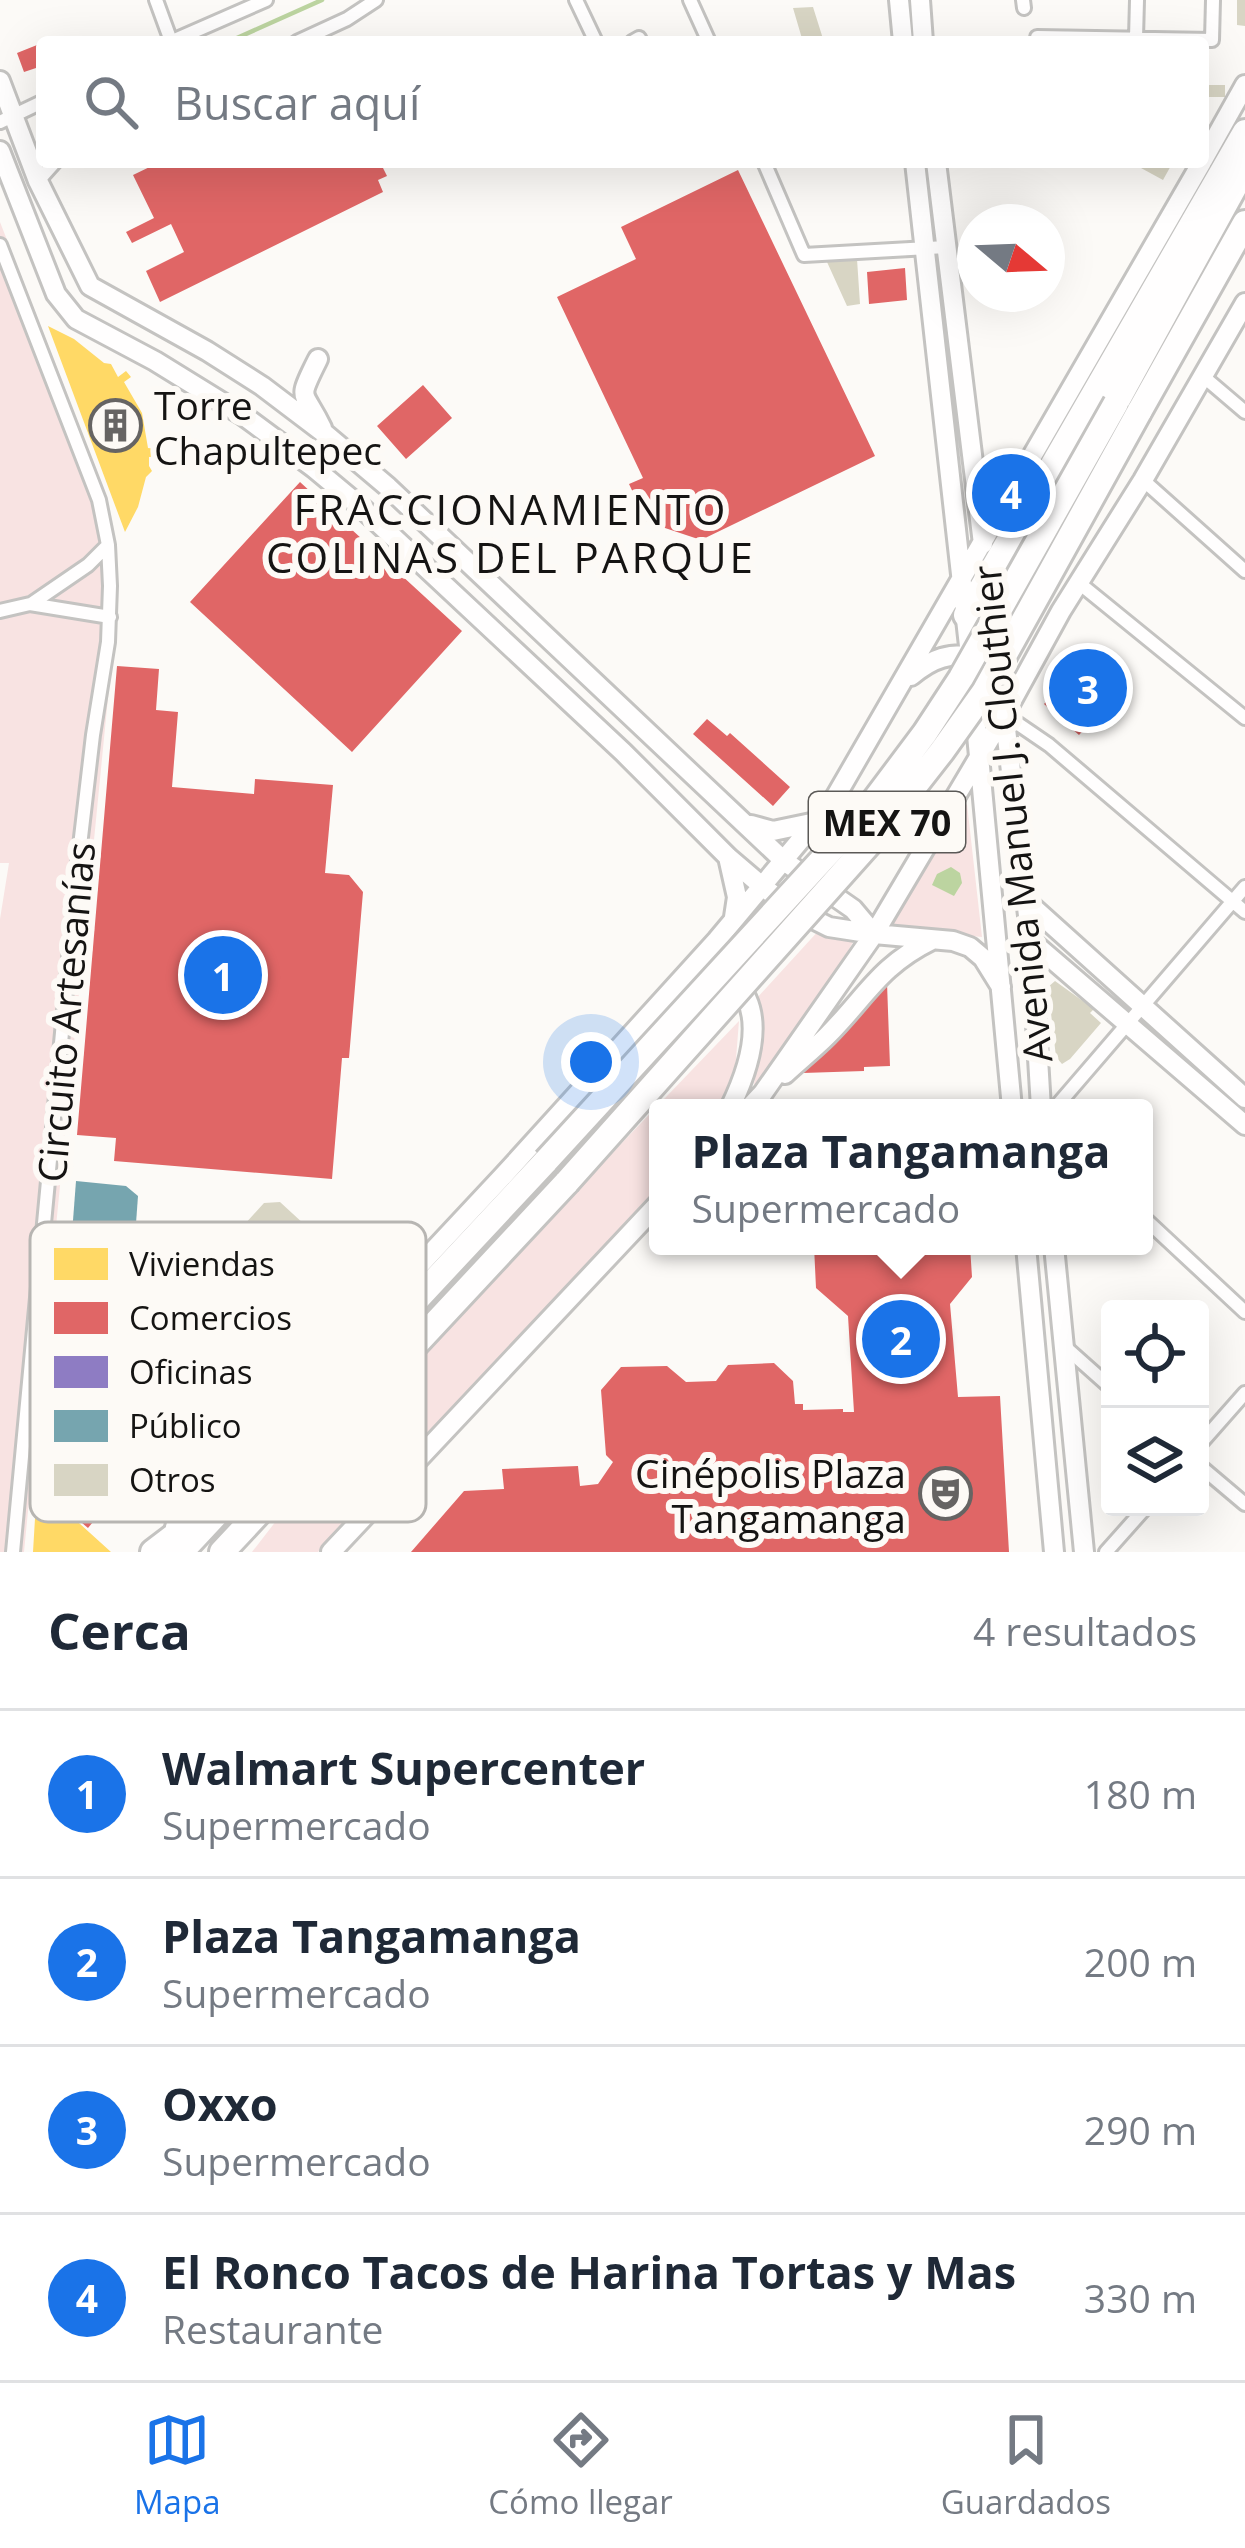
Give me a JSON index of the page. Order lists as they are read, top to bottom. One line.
{"streets":{"highway":["MEX 70"],"main road":["Avenida Manuel J. Clouthier"],"street":["Circuito Artesanías"]},"districts":["FRACCIONAMIENTO COLINAS DEL PARQUE"],"places":{"building":["Torre Chapultepec"],"theatre":["Cinépolis Plaza Tangamanga"]},"legend":["Viviendas","Comercios","Oficinas","Público","Otros"],"north":"right","page":{"search":"Buscar aquí","pins":["4","3","1","2"],"popup":["Plaza Tangamanga","Supermercado"],"heading":["Cerca","4 resultados"],"list":[{"mark":"1","name":"Walmart Supercenter","note":"Supermercado","value":"180 m"},{"mark":"2","name":"Plaza Tangamanga","note":"Supermercado","value":"200 m"},{"mark":"3","name":"Oxxo","note":"Supermercado","value":"290 m"},{"mark":"4","name":"El Ronco Tacos de Harina Tortas y Mas","note":"Restaurante","value":"330 m"}],"nav":["Mapa","Cómo llegar","Guardados"]}}
